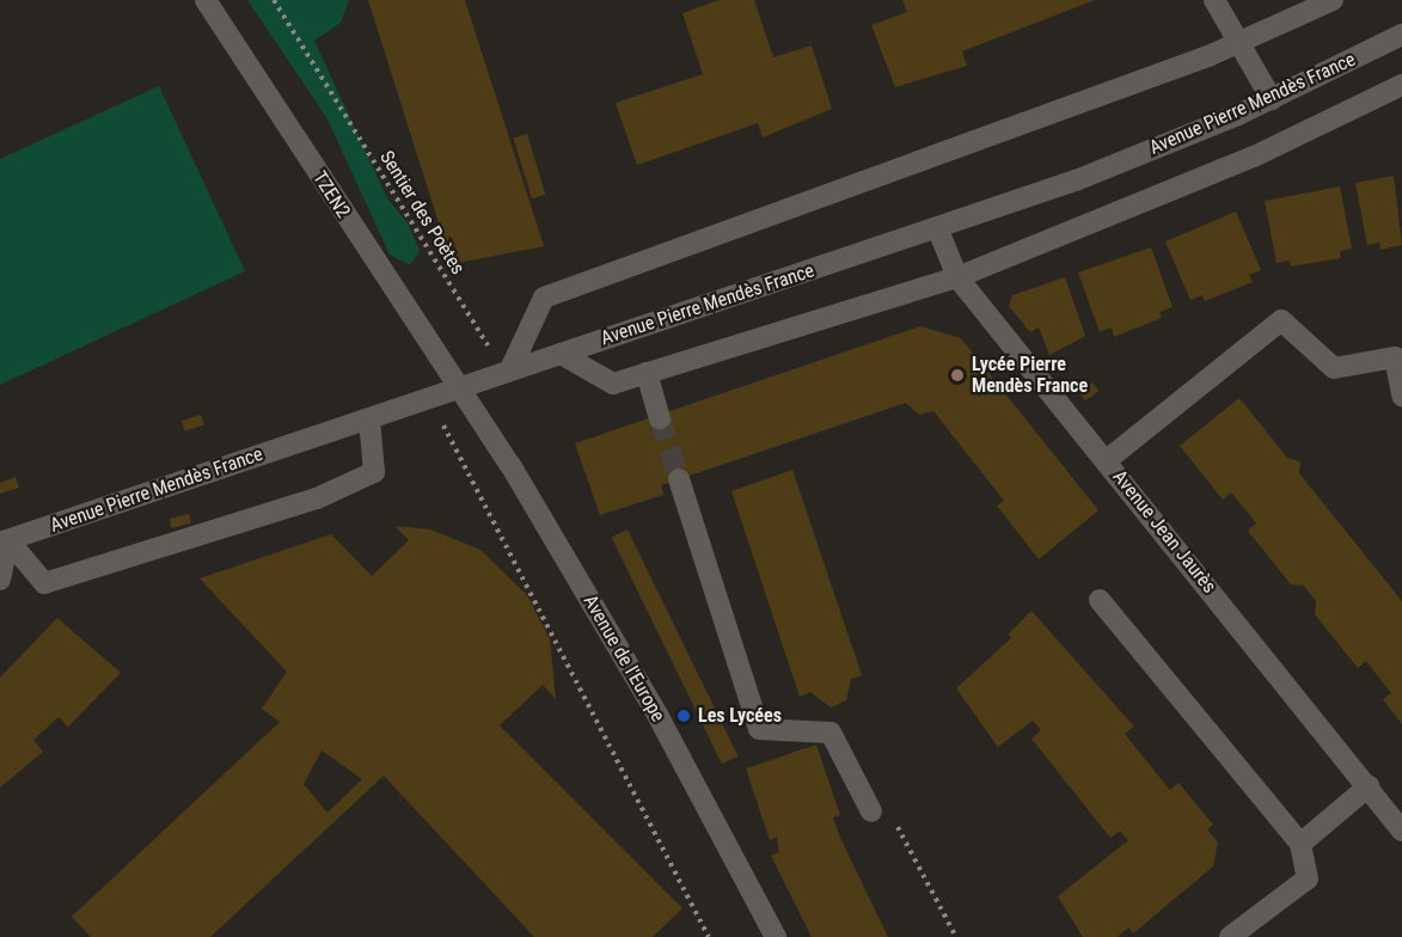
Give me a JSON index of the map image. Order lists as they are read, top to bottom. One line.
{"streets":{"street":["Avenue Pierre Mendès France","TZEN2","Avenue Jean Jaurès","Avenue de l'Europe"],"path":["Sentier des Poètes"]},"crossings":[["Avenue Pierre Mendès France","TZEN2"],["Avenue Pierre Mendès France","Avenue Jean Jaurès"],["Avenue Pierre Mendès France","Avenue de l'Europe"],["TZEN2","Sentier des Poètes"],["TZEN2","Avenue de l'Europe"]],"places":["Lycée Pierre Mendès France","Les Lycées"]}
